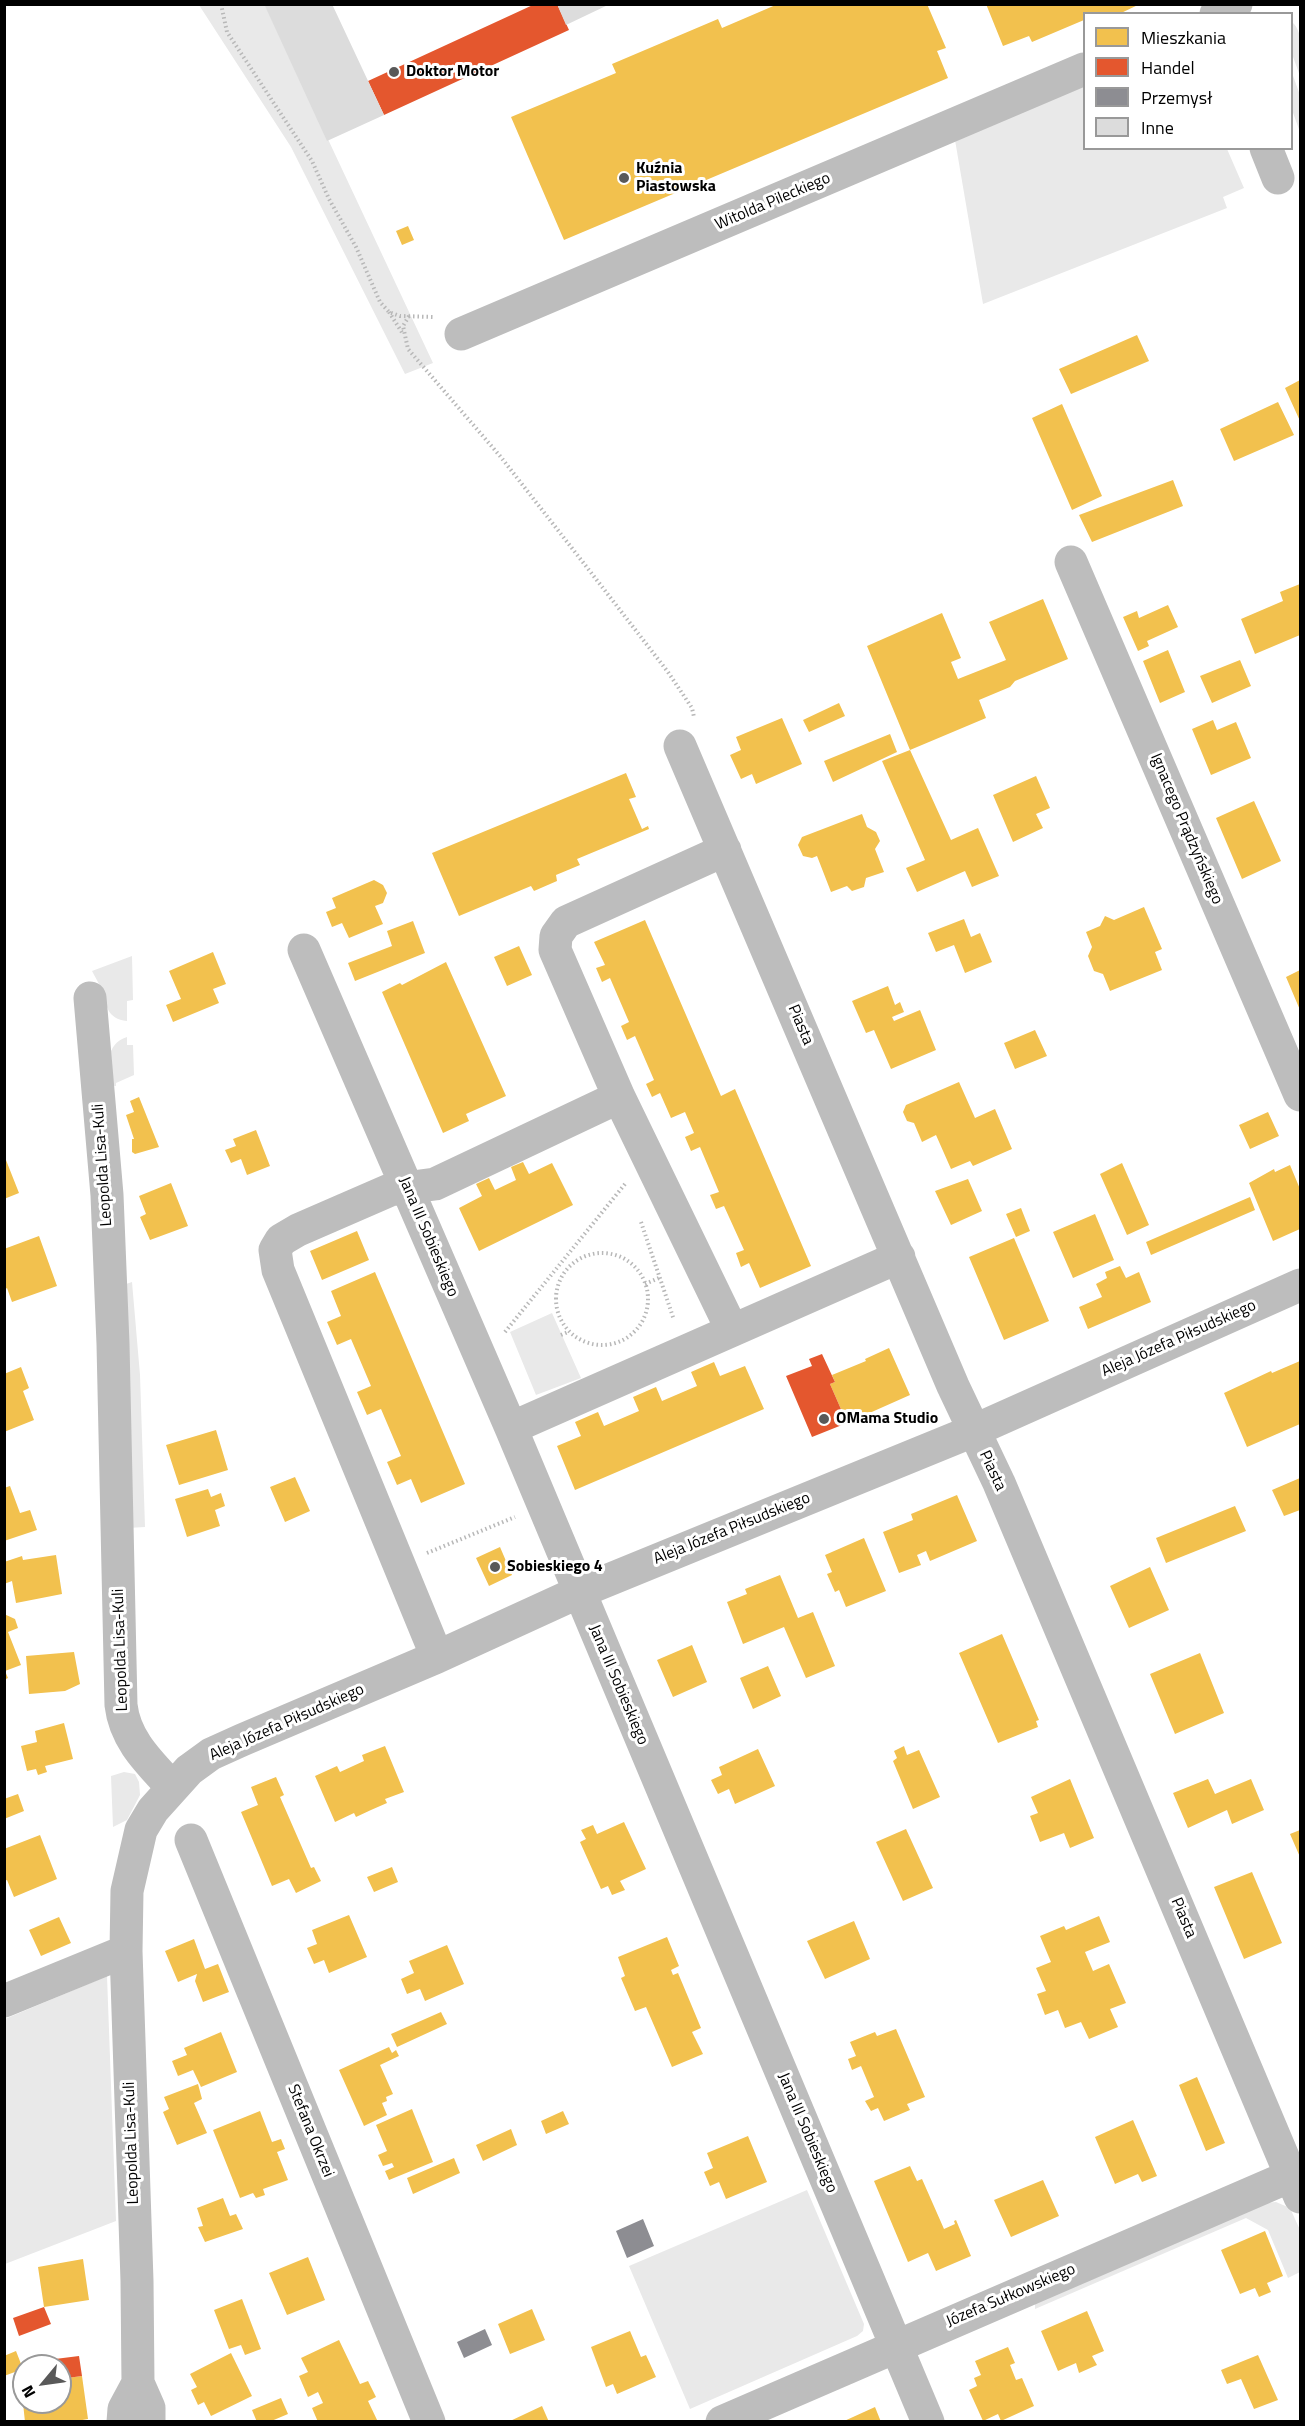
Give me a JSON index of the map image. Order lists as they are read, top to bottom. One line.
{"streets":{"street":["Witolda Pileckiego","Ignacego Prądzyńskiego","Piasta","Leopolda Lisa-Kuli","Jana III Sobieskiego","Aleja Józefa Piłsudskiego","Stefana Okrzei","Józefa Sułkowskiego"]},"crossings":[["Piasta","Aleja Józefa Piłsudskiego"],["Piasta","Józefa Sułkowskiego"],["Leopolda Lisa-Kuli","Aleja Józefa Piłsudskiego"],["Jana III Sobieskiego","Aleja Józefa Piłsudskiego"],["Jana III Sobieskiego","Józefa Sułkowskiego"]],"places":["Doktor Motor","Kuźnia Piastowska","OMama Studio","Sobieskiego 4"],"legend":["Mieszkania","Handel","Przemysł","Inne"],"north":"bottom left"}
